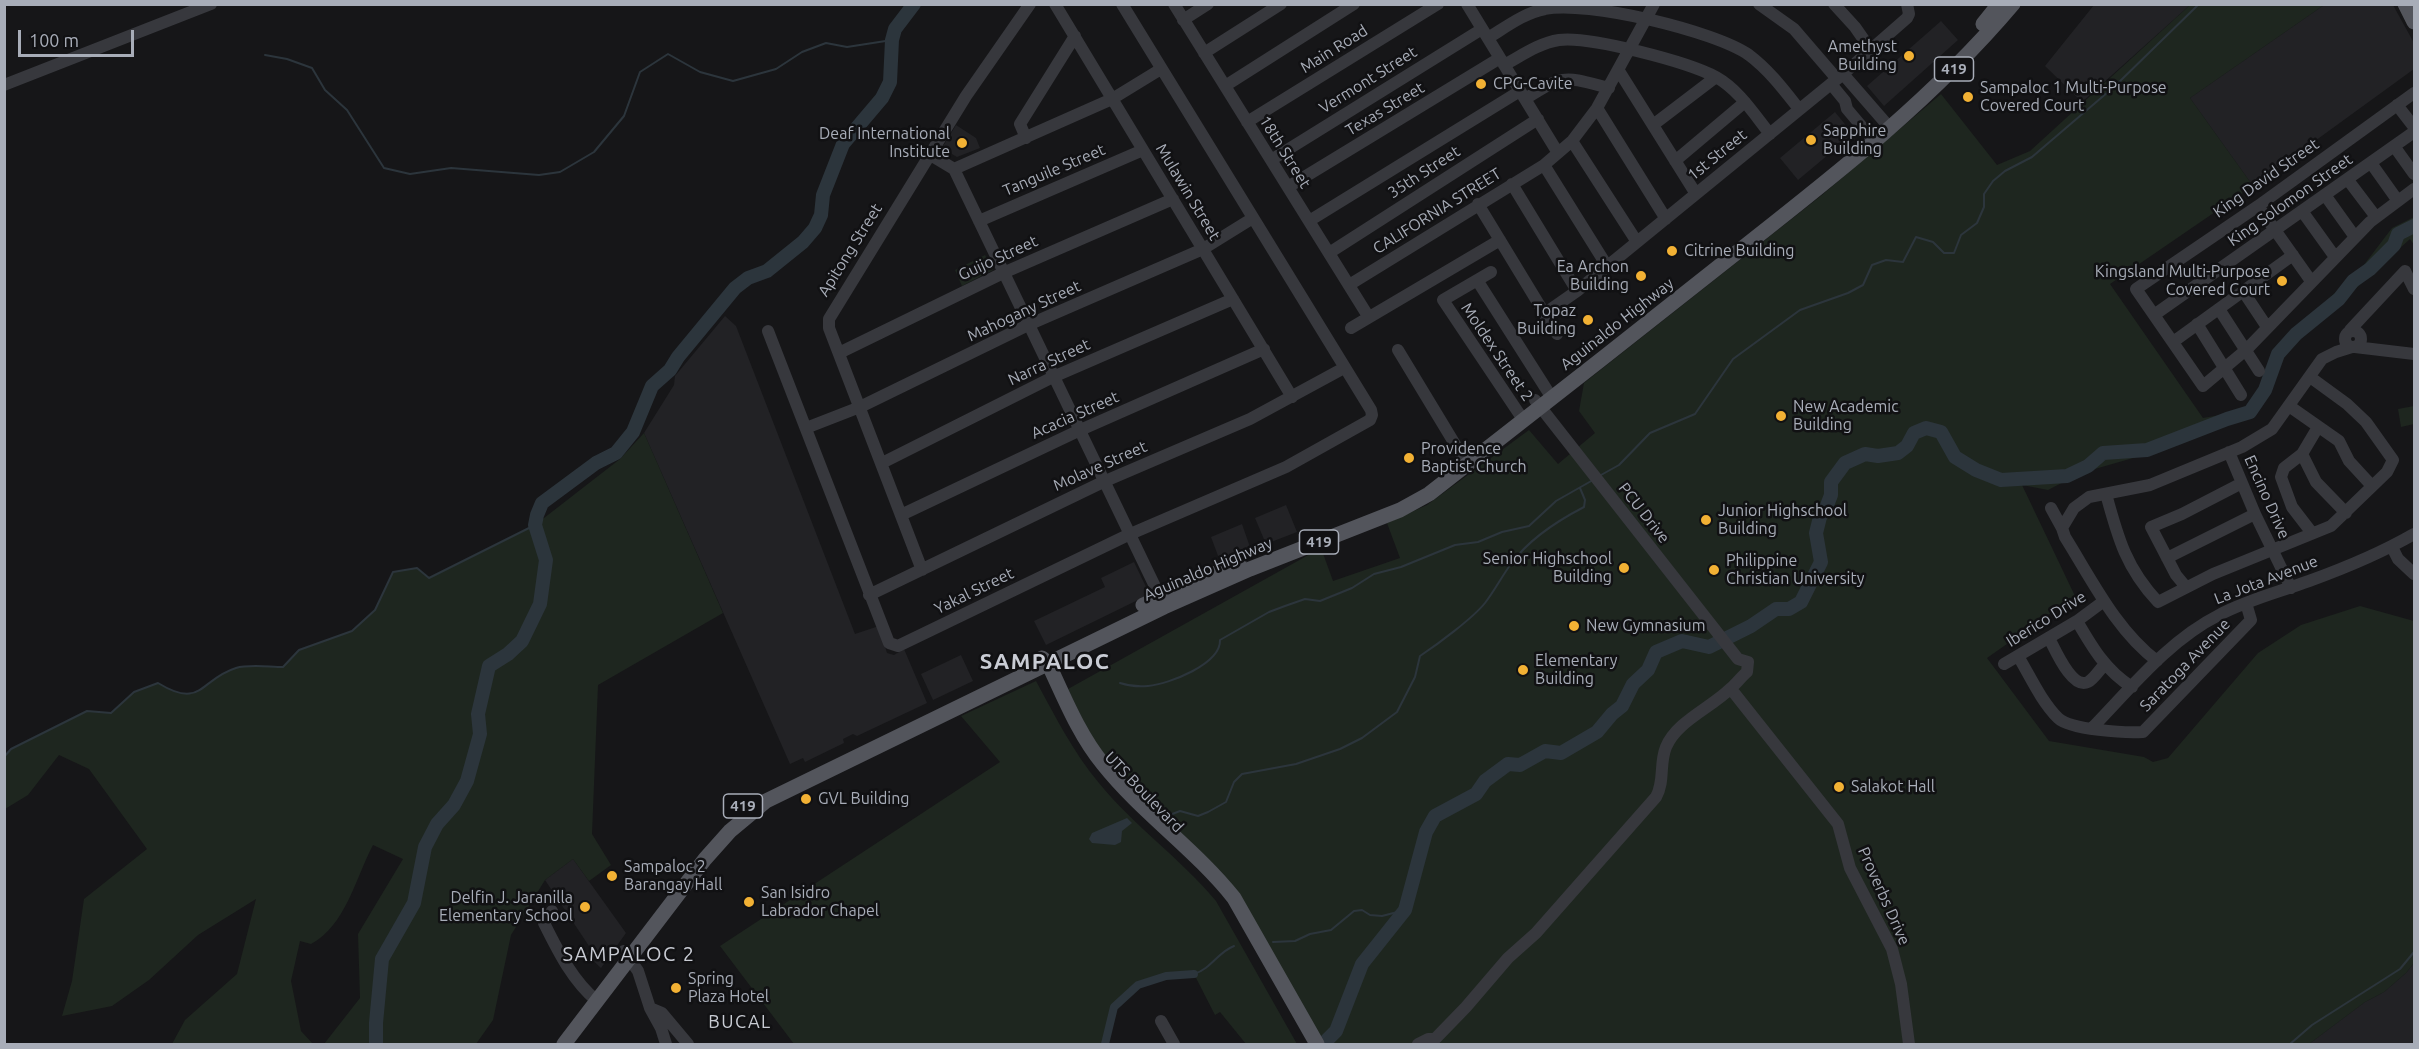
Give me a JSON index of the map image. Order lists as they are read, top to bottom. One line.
{"streets":{"main road":["419","Aguinaldo Highway","UTS Boulevard"],"street":["Main Road","Vermont Street","Texas Street","18th Street","1st Street","Tanguile Street","35th Street","King David Street","Mulawin Street","King Solomon Street","CALIFORNIA STREET","Apitong Street","Guijo Street","Mahogany Street","Moldex Street 2","Narra Street","Acacia Street","Molave Street","Encino Drive","PCU Drive","La Jota Avenue","Yakal Street","Iberico Drive","Saratoga Avenue","Proverbs Drive"]},"crossings":[["Main Road","18th Street"],["Vermont Street","18th Street"],["Vermont Street","1st Street"],["Texas Street","18th Street"],["18th Street","35th Street"],["18th Street","CALIFORNIA STREET"],["Tanguile Street","Mulawin Street"],["King David Street","King Solomon Street"],["Mulawin Street","Guijo Street"],["Mulawin Street","Mahogany Street"],["Mulawin Street","Narra Street"],["Mulawin Street","Acacia Street"],["Mulawin Street","Molave Street"],["Apitong Street","Guijo Street"],["Apitong Street","Mahogany Street"],["Apitong Street","Narra Street"],["Apitong Street","Acacia Street"],["Apitong Street","Molave Street"],["Mahogany Street","Yakal Street"],["Aguinaldo Highway","Moldex Street 2"],["Aguinaldo Highway","PCU Drive"],["Aguinaldo Highway","UTS Boulevard"],["Moldex Street 2","PCU Drive"],["Molave Street","Yakal Street"],["Encino Drive","La Jota Avenue"],["PCU Drive","Proverbs Drive"],["La Jota Avenue","Saratoga Avenue"],["Iberico Drive","Saratoga Avenue"]],"districts":["SAMPALOC","SAMPALOC 2","BUCAL"],"places":["Amethyst Building","CPG-Cavite","Sampaloc 1 Multi-Purpose Covered Court","Sapphire Building","Deaf International Institute","Citrine Building","Ea Archon Building","Kingsland Multi-Purpose Covered Court","Topaz Building","New Academic Building","Providence Baptist Church","Junior Highschool Building","Senior Highschool Building","Philippine Christian University","New Gymnasium","Elementary Building","Salakot Hall","GVL Building","Sampaloc 2 Barangay Hall","San Isidro Labrador Chapel","Delfin J. Jaranilla Elementary School","Spring Plaza Hotel"],"scale_bar":"100 m"}
